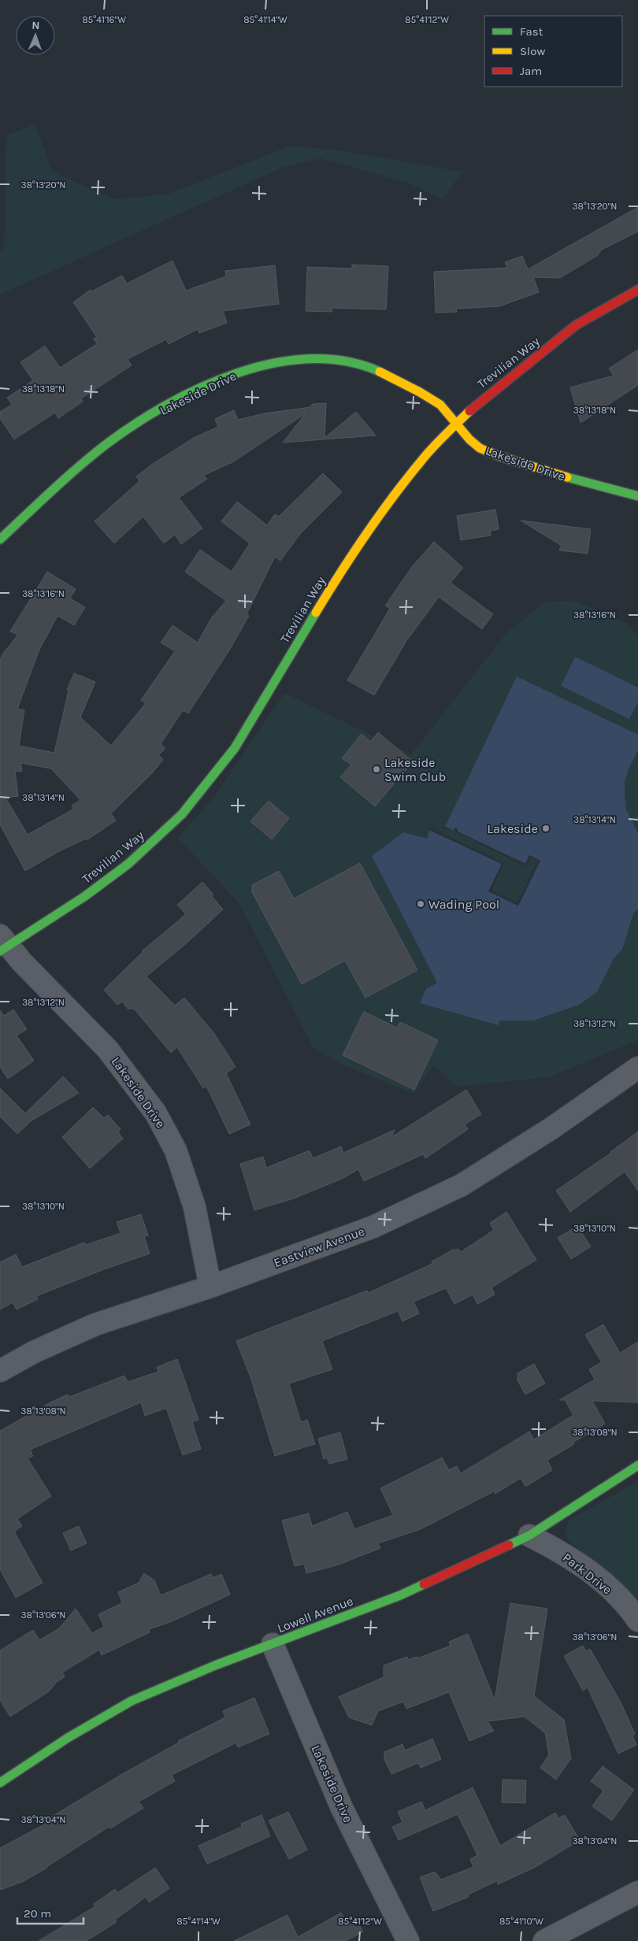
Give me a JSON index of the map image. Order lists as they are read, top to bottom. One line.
{"streets":{"street":["Trevilian Way","Lakeside Drive","Eastview Avenue","Park Drive","Lowell Avenue"]},"crossings":[["Trevilian Way","Lakeside Drive"],["Lakeside Drive","Eastview Avenue"],["Lakeside Drive","Lowell Avenue"],["Park Drive","Lowell Avenue"]],"places":["Lakeside Swim Club","Lakeside","Wading Pool"],"legend":["Fast","Slow","Jam"],"scale_bar":"20 m","north":"top","coordinates":["85°41'16\"W","85°41'14\"W","85°41'12\"W","38°13'20\"N","38°13'18\"N","38°13'16\"N","38°13'14\"N","38°13'12\"N","38°13'10\"N","38°13'08\"N","38°13'06\"N","38°13'04\"N","85°41'10\"W"]}
